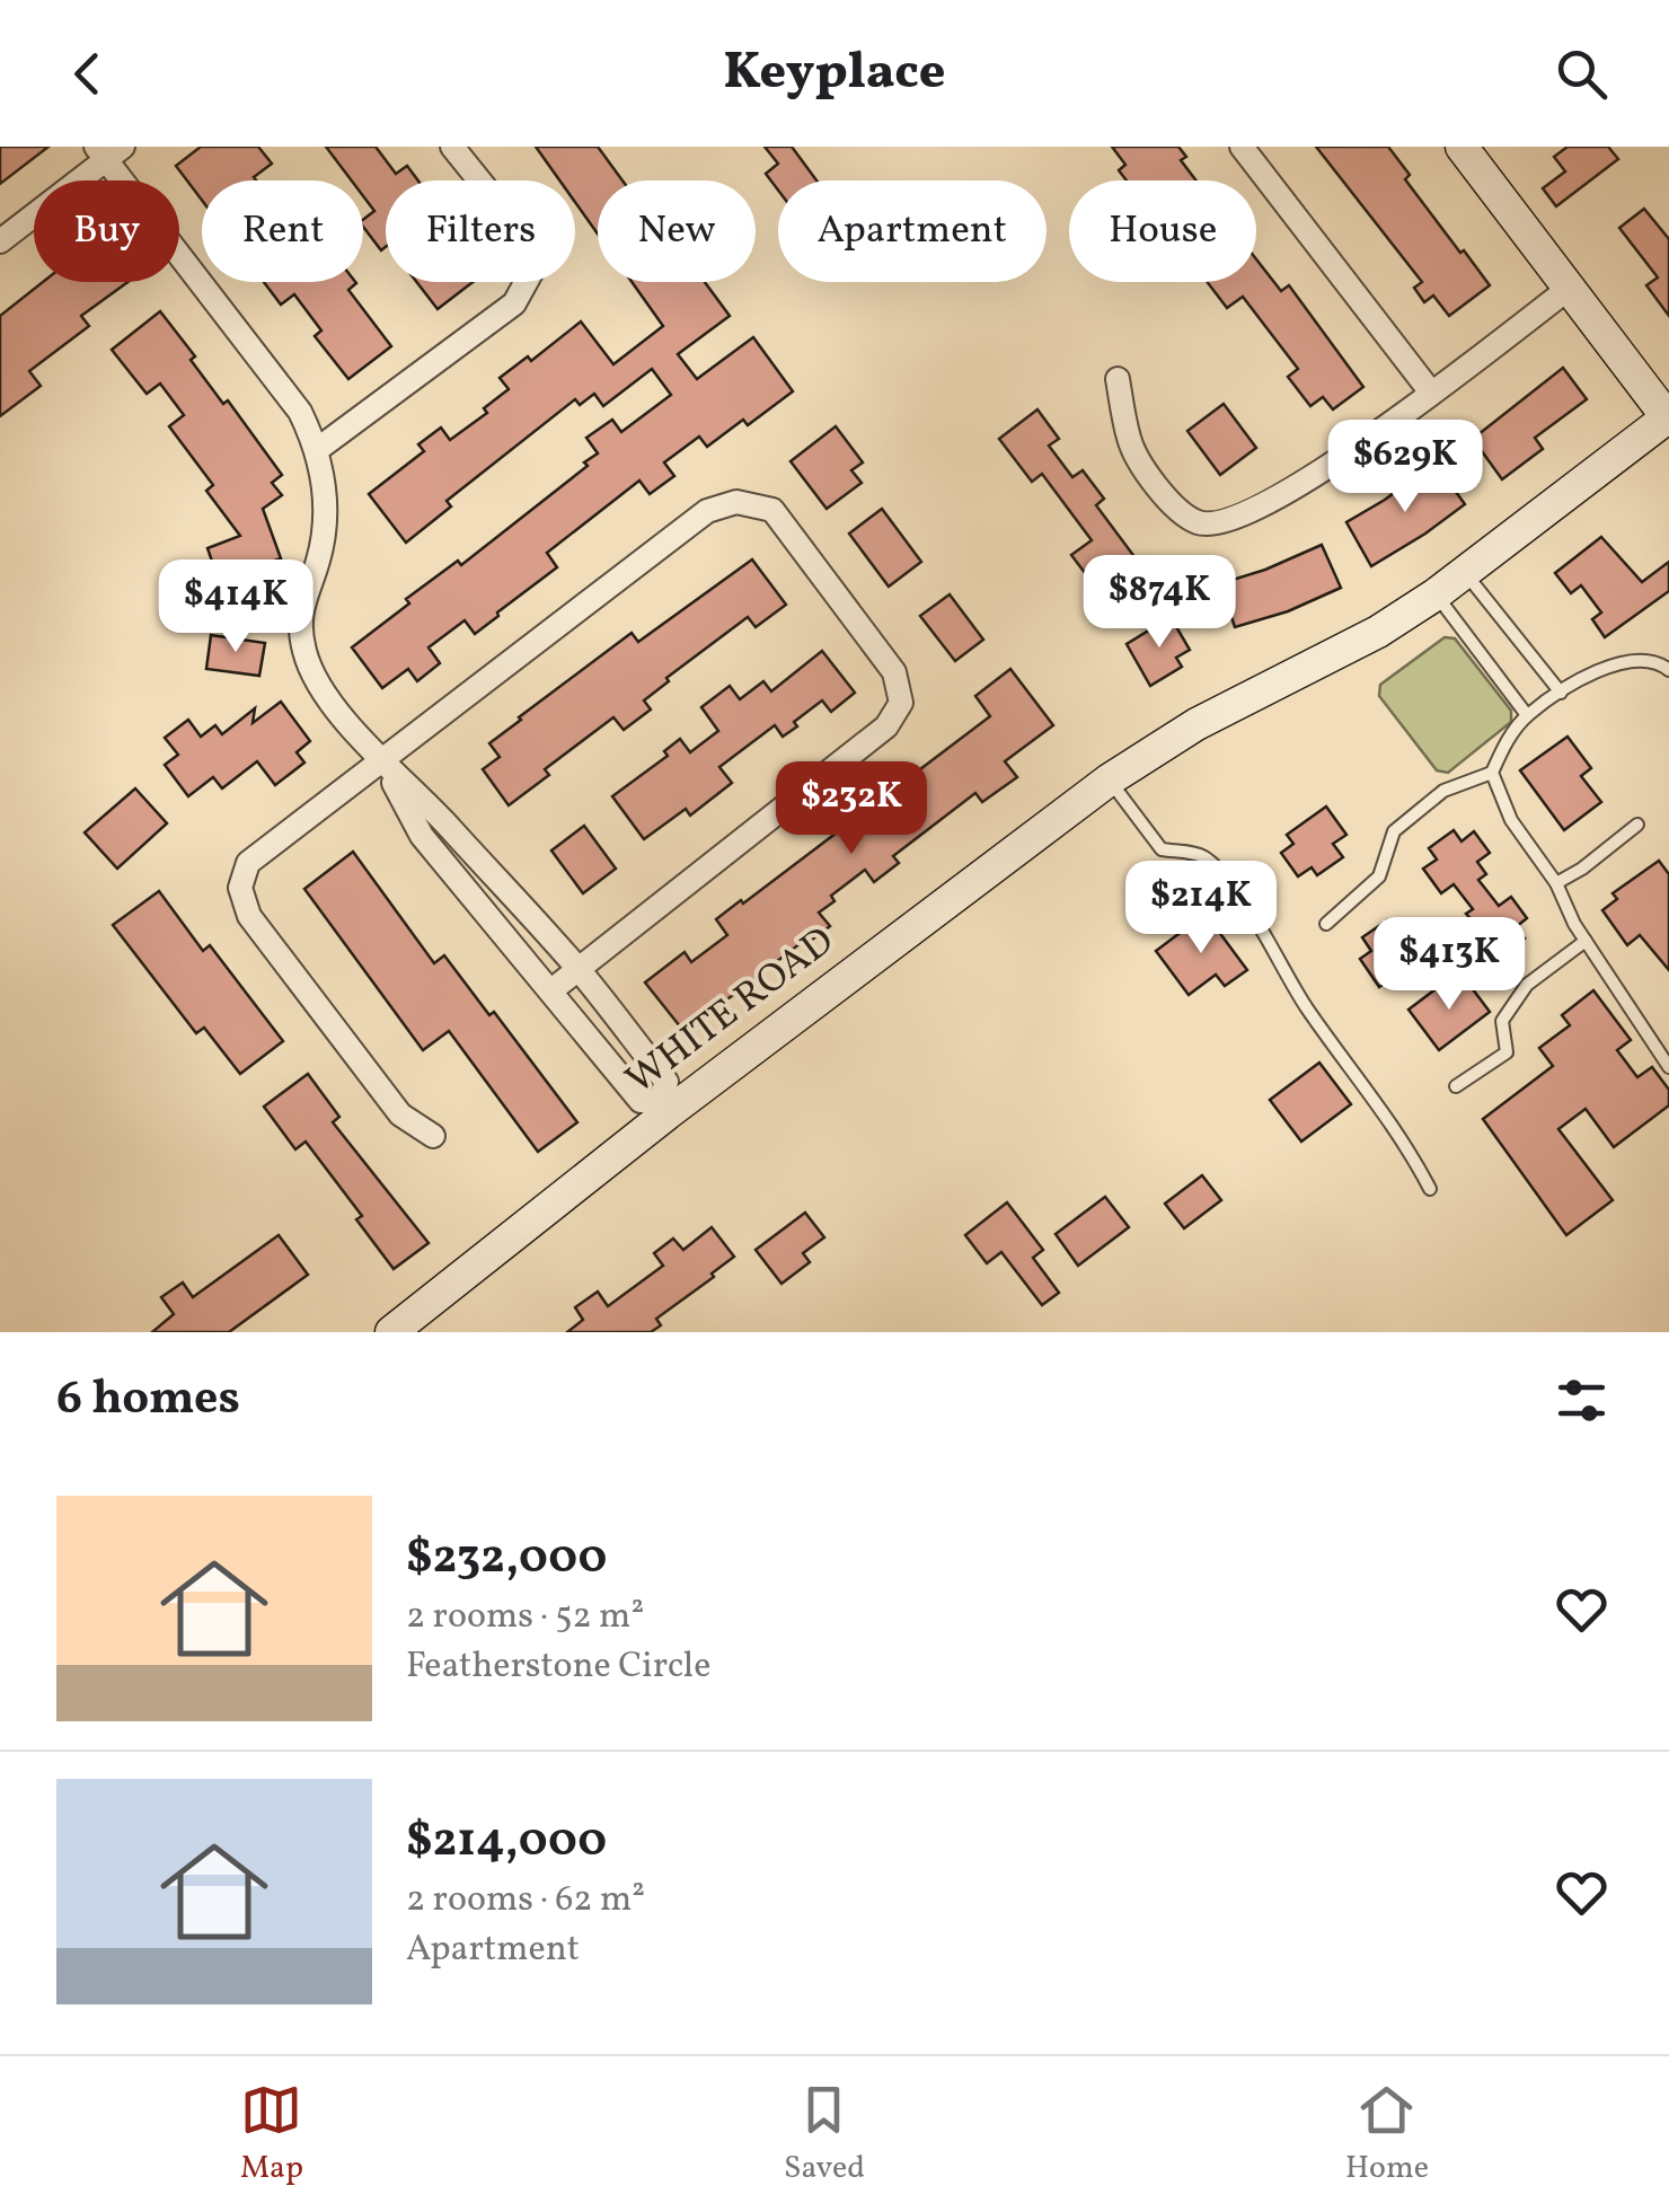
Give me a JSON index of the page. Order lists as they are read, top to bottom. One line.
{"streets":{"street":["WHITE ROAD"]},"page":{"header":"Keyplace","chip":["Buy","Rent","Filters","New","Apartment","House"],"price":["$629K","$874K","$414K","$232K","$214K","$413K"],"heading":"6 homes","list":[{"name":"$232,000","note":"2 rooms · 52 m² · Featherstone Circle"},{"name":"$214,000","note":"2 rooms · 62 m² · Apartment"}],"tabs":["Map","Saved","Home"]}}
